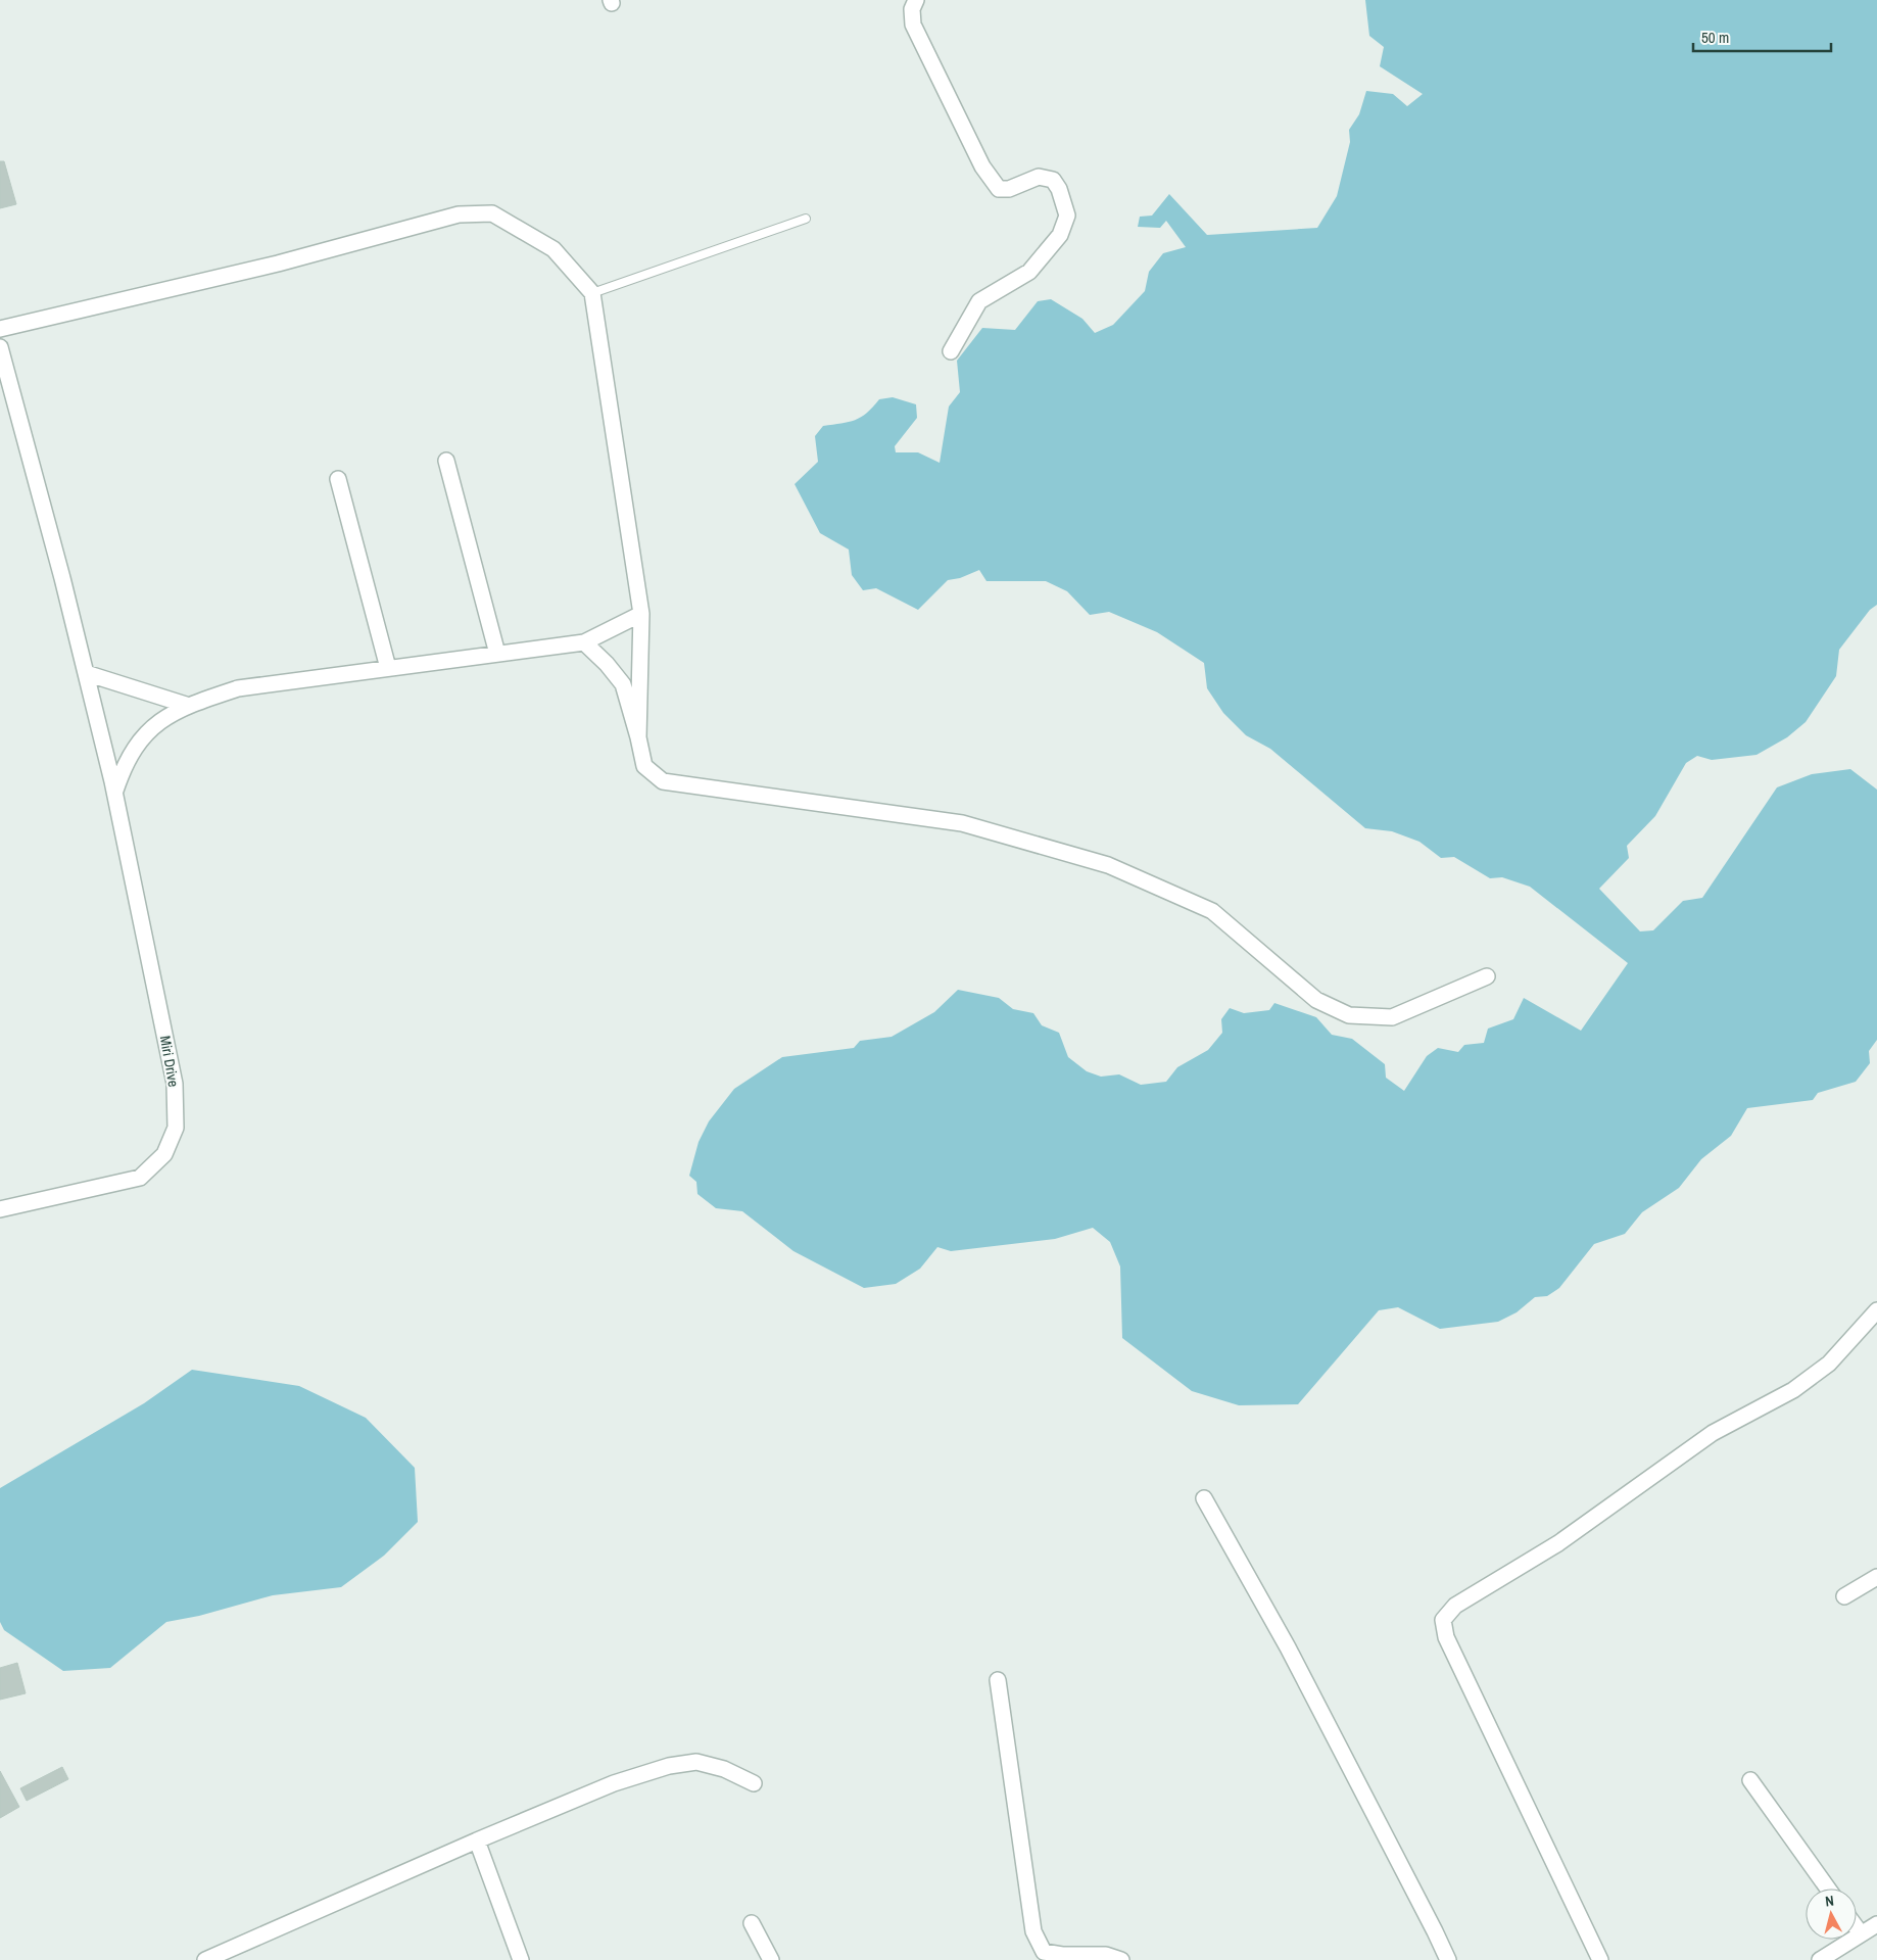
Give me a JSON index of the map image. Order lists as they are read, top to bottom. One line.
{"streets":{"street":["Miri Drive"]},"scale_bar":"50 m","north":"top"}
